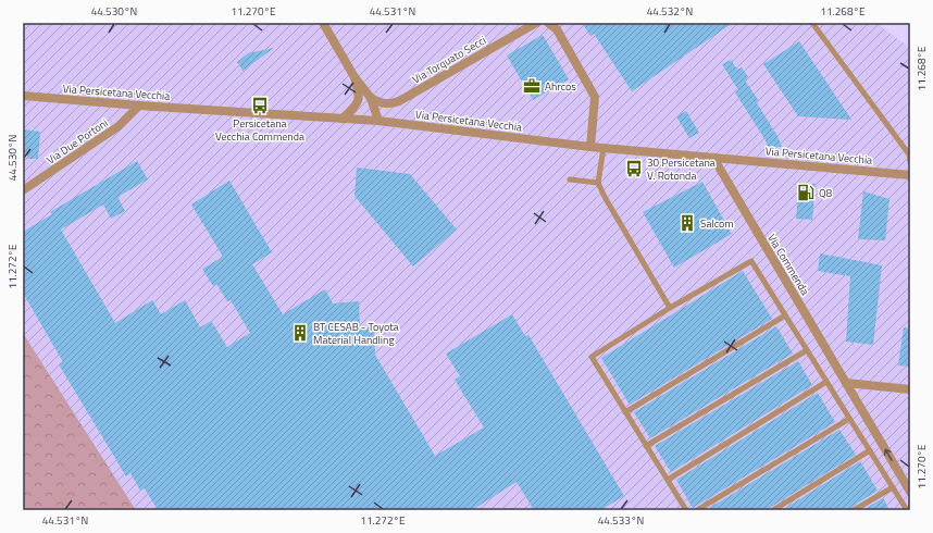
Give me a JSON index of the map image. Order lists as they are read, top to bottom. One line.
{"streets":{"street":["Via Torquato Secci","Via Persicetana Vecchia","Via Due Portoni","Via Commenda"]},"crossings":[["Via Persicetana Vecchia","Via Due Portoni"],["Via Persicetana Vecchia","Via Commenda"]],"places":{"office":["Ahrcos"],"bus stop":["Persicetana Vecchia Commenda","30 Persicetana V. Rotonda"],"fuel station":["Q8"],"building":["Salcom","BT CESAB - Toyota Material Handling"]},"coordinates":["44.530°N","11.270°E","44.531°N","44.532°N","11.268°E","11.272°E","44.533°N"]}
